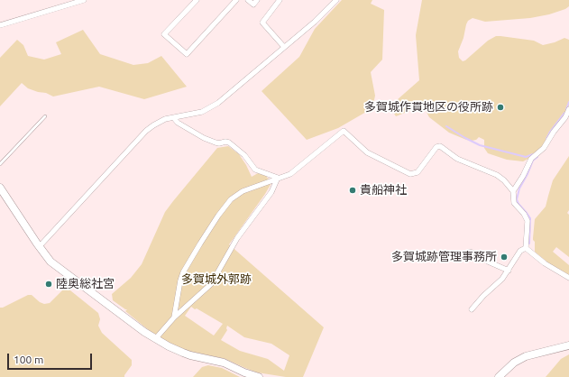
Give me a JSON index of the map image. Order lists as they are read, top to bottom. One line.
{"parks":["多賀城外郭跡"],"places":["多賀城作貫地区の役所跡","貴船神社","多賀城跡管理事務所","陸奥総社宮"],"scale_bar":"100 m"}
